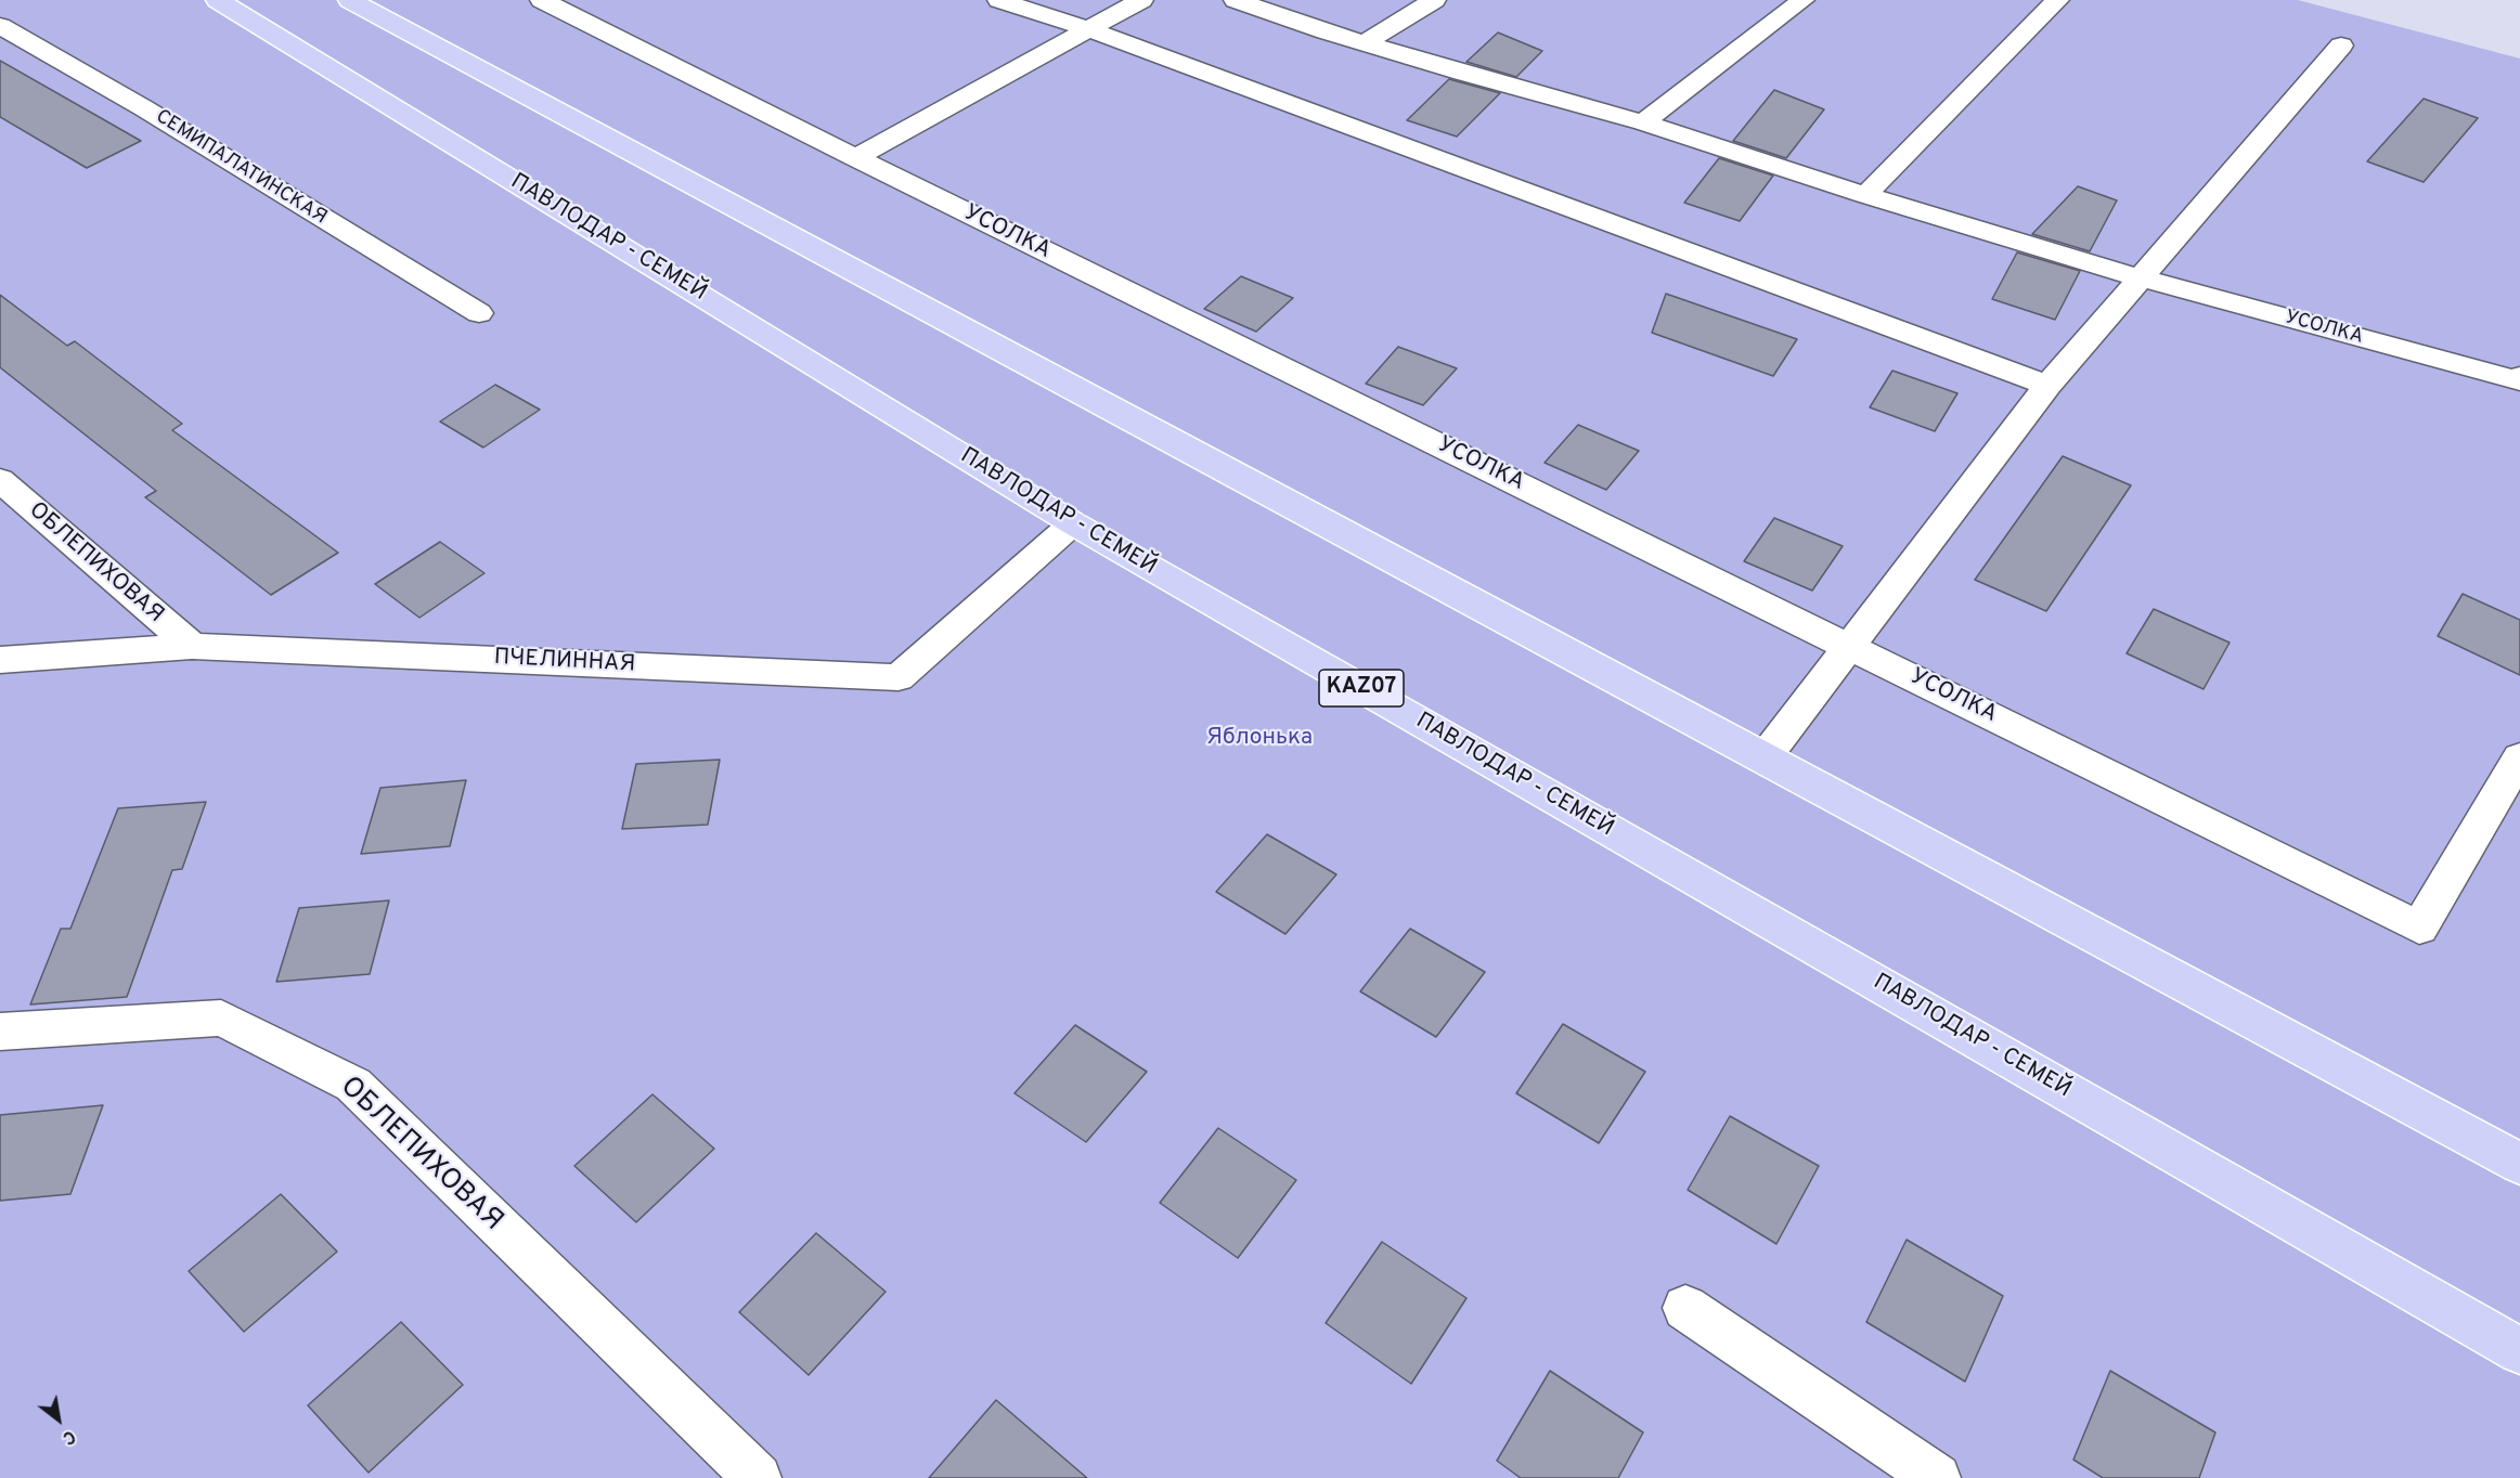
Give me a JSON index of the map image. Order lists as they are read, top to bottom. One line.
{"streets":{"highway":["ПАВЛОДАР - СЕМЕЙ","KAZ07"],"street":["СЕМИПАЛАТИНСКАЯ","УСОЛКА","ОБЛЕПИХОВАЯ","ПЧЕЛИННАЯ"]},"crossings":[["ПАВЛОДАР - СЕМЕЙ","ПЧЕЛИННАЯ"],["ОБЛЕПИХОВАЯ","ПЧЕЛИННАЯ"]],"parks":["Яблонька"],"north":"bottom right"}
